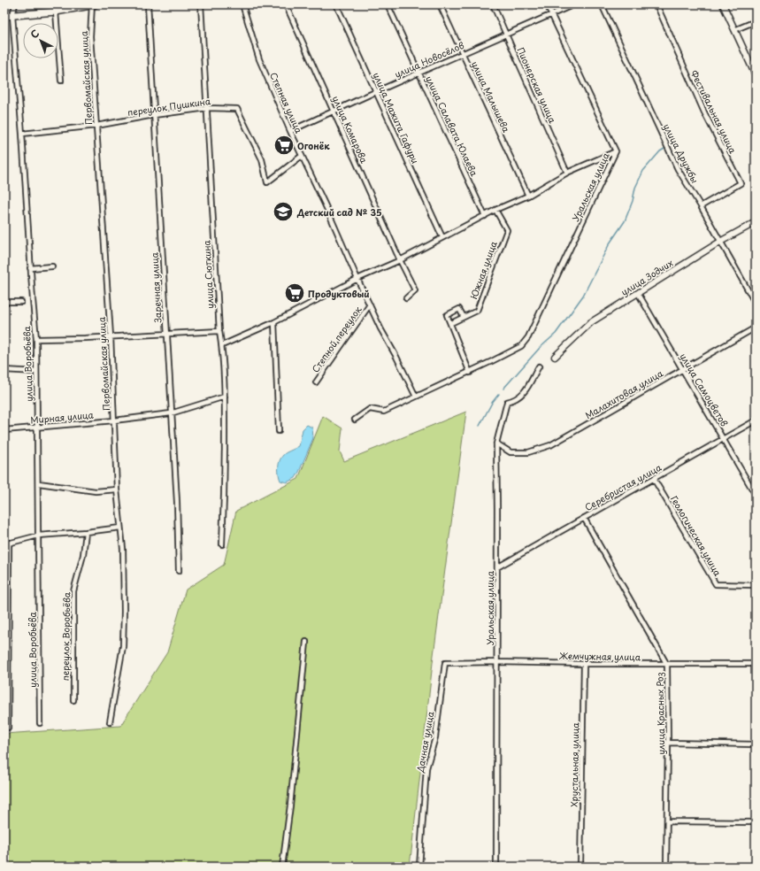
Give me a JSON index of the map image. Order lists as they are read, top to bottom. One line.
{"streets":{"street":["улица Новосёлов","Первомайская улица","Пионерская улица","улица Малышева","Степная улица","переулок Пушкина","Фестивальная улица","улица Мажита Гафури","улица Салавата Юлаева","улица Комарова","улица Дружбы","Уральская улица","Южная улица","улица Сюткина","улица Зодчих","Заречная улица","Степной переулок","улица Воробьёва","улица Самоцветов","Малахитовая улица","Мирная улица","Серебристая улица","Геологическая улица","переулок Воробьёва","Жемчужная улица","улица Красных Роз","Дачная улица","Хрустальная улица"]},"crossings":[["улица Новосёлов","Пионерская улица"],["улица Новосёлов","улица Малышева"],["улица Новосёлов","Степная улица"],["улица Новосёлов","улица Мажита Гафури"],["улица Новосёлов","улица Салавата Юлаева"],["улица Новосёлов","улица Комарова"],["улица Новосёлов","Уральская улица"],["Первомайская улица","переулок Пушкина"],["Первомайская улица","Мирная улица"],["Степная улица","переулок Пушкина"],["Степная улица","Степной переулок"],["переулок Пушкина","улица Сюткина"],["переулок Пушкина","Заречная улица"],["переулок Пушкина","улица Воробьёва"],["Фестивальная улица","улица Дружбы"],["улица Дружбы","улица Зодчих"],["Уральская улица","Малахитовая улица"],["Уральская улица","Серебристая улица"],["Уральская улица","Жемчужная улица"],["улица Сюткина","Мирная улица"],["улица Зодчих","улица Самоцветов"],["Заречная улица","Мирная улица"],["улица Воробьёва","Мирная улица"],["улица Самоцветов","Малахитовая улица"],["улица Самоцветов","Серебристая улица"],["Серебристая улица","Геологическая улица"],["Серебристая улица","улица Красных Роз"],["Жемчужная улица","улица Красных Роз"],["Жемчужная улица","Дачная улица"],["Жемчужная улица","Хрустальная улица"]],"places":{"supermarket":["Огонёк","Продуктовый"],"school or university":["Детский сад № 35"]},"north":"top left"}
